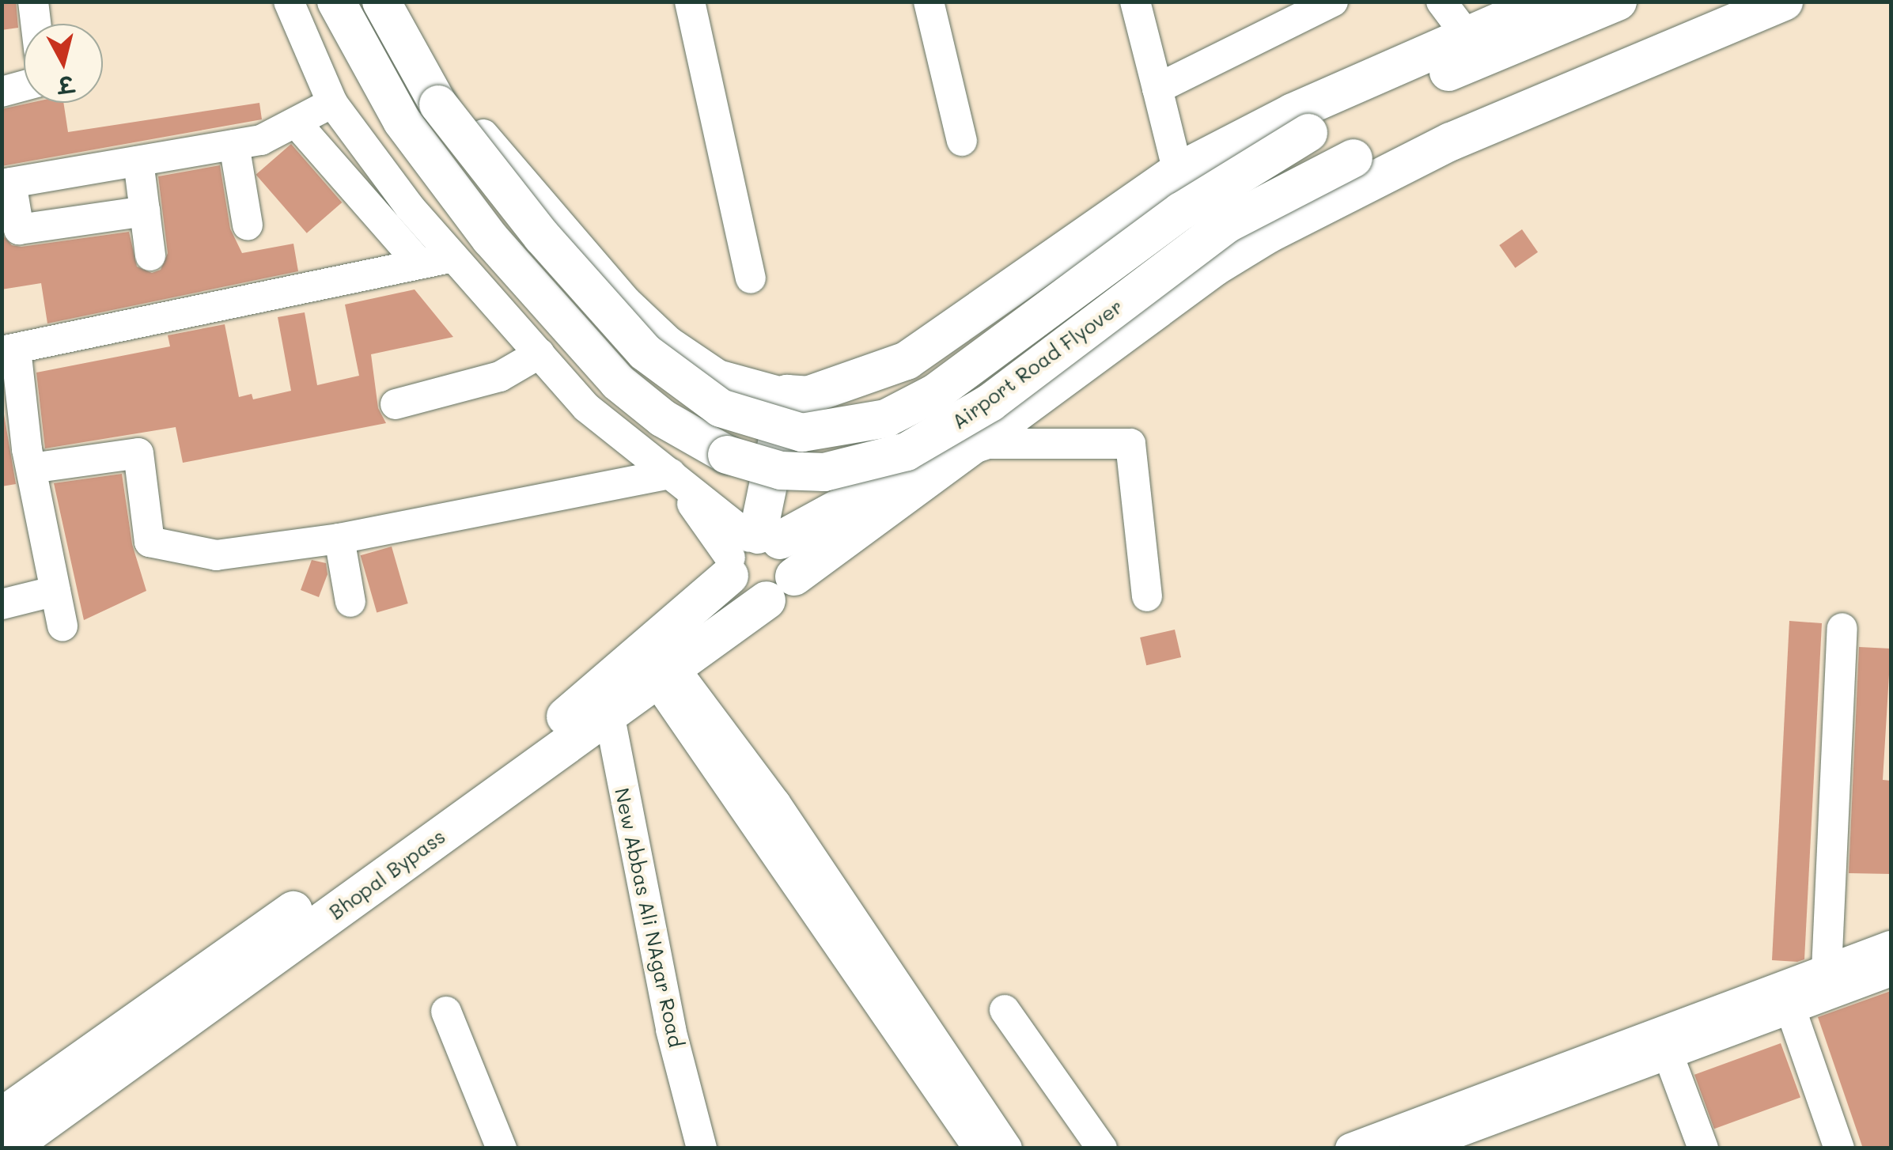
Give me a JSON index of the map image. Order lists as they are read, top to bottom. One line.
{"streets":{"main road":["Airport Road Flyover","Bhopal Bypass"],"street":["New Abbas Ali NAgar Road"]},"crossings":[["Bhopal Bypass","New Abbas Ali NAgar Road"]],"north":"bottom"}
